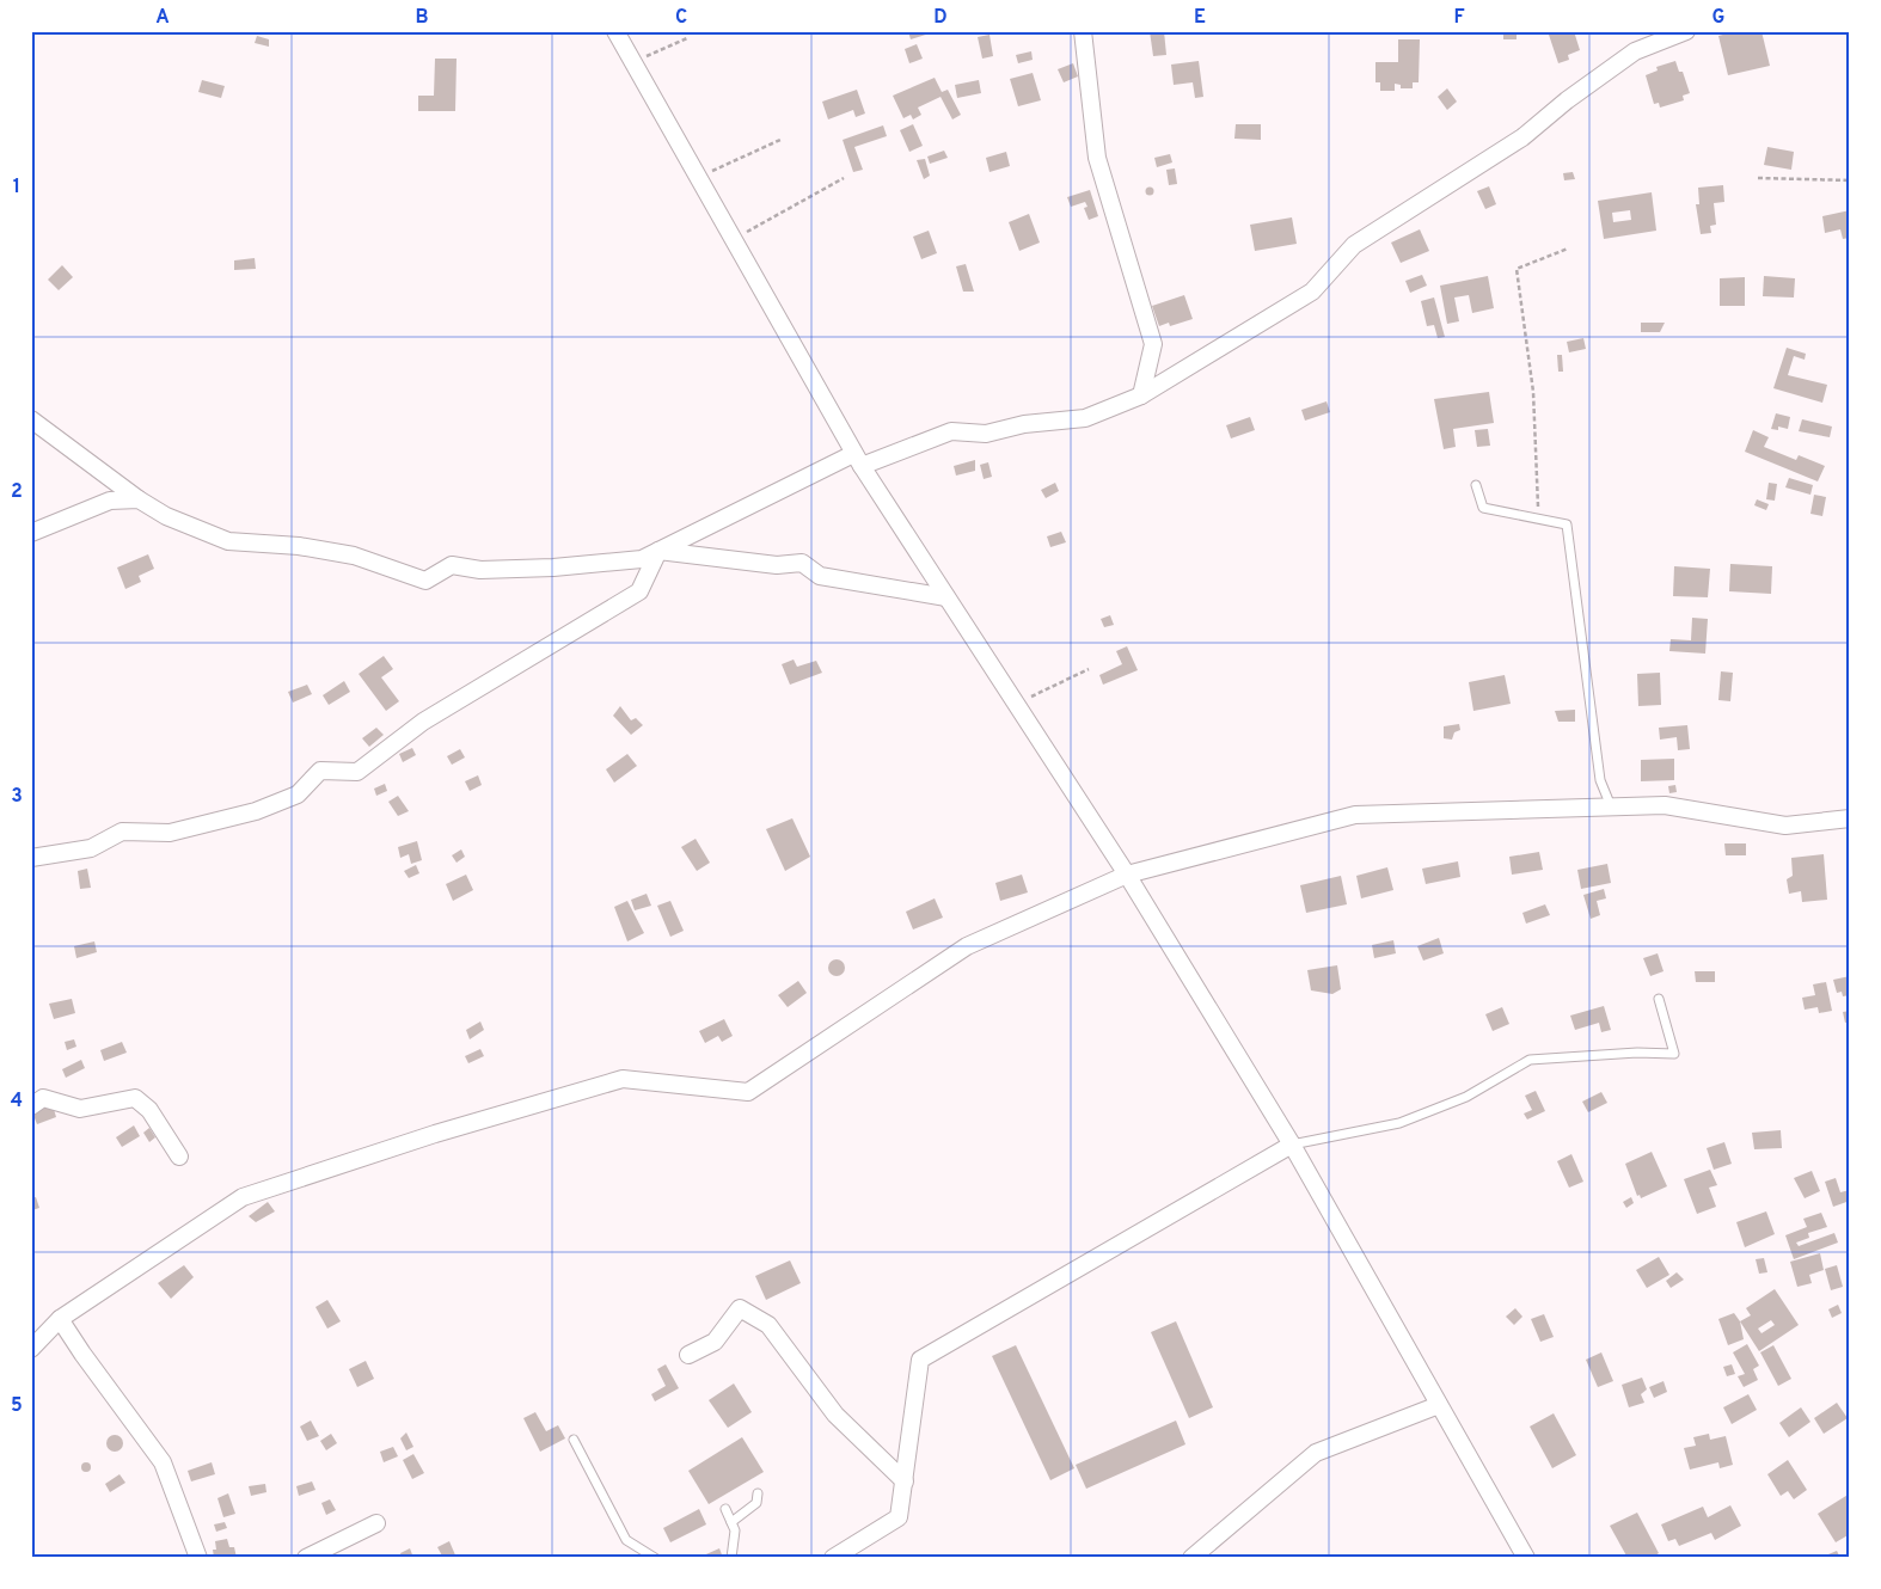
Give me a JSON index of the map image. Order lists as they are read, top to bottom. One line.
{"grid":{"columns":["A","B","C","D","E","F","G"],"rows":["1","2","3","4","5"]}}
